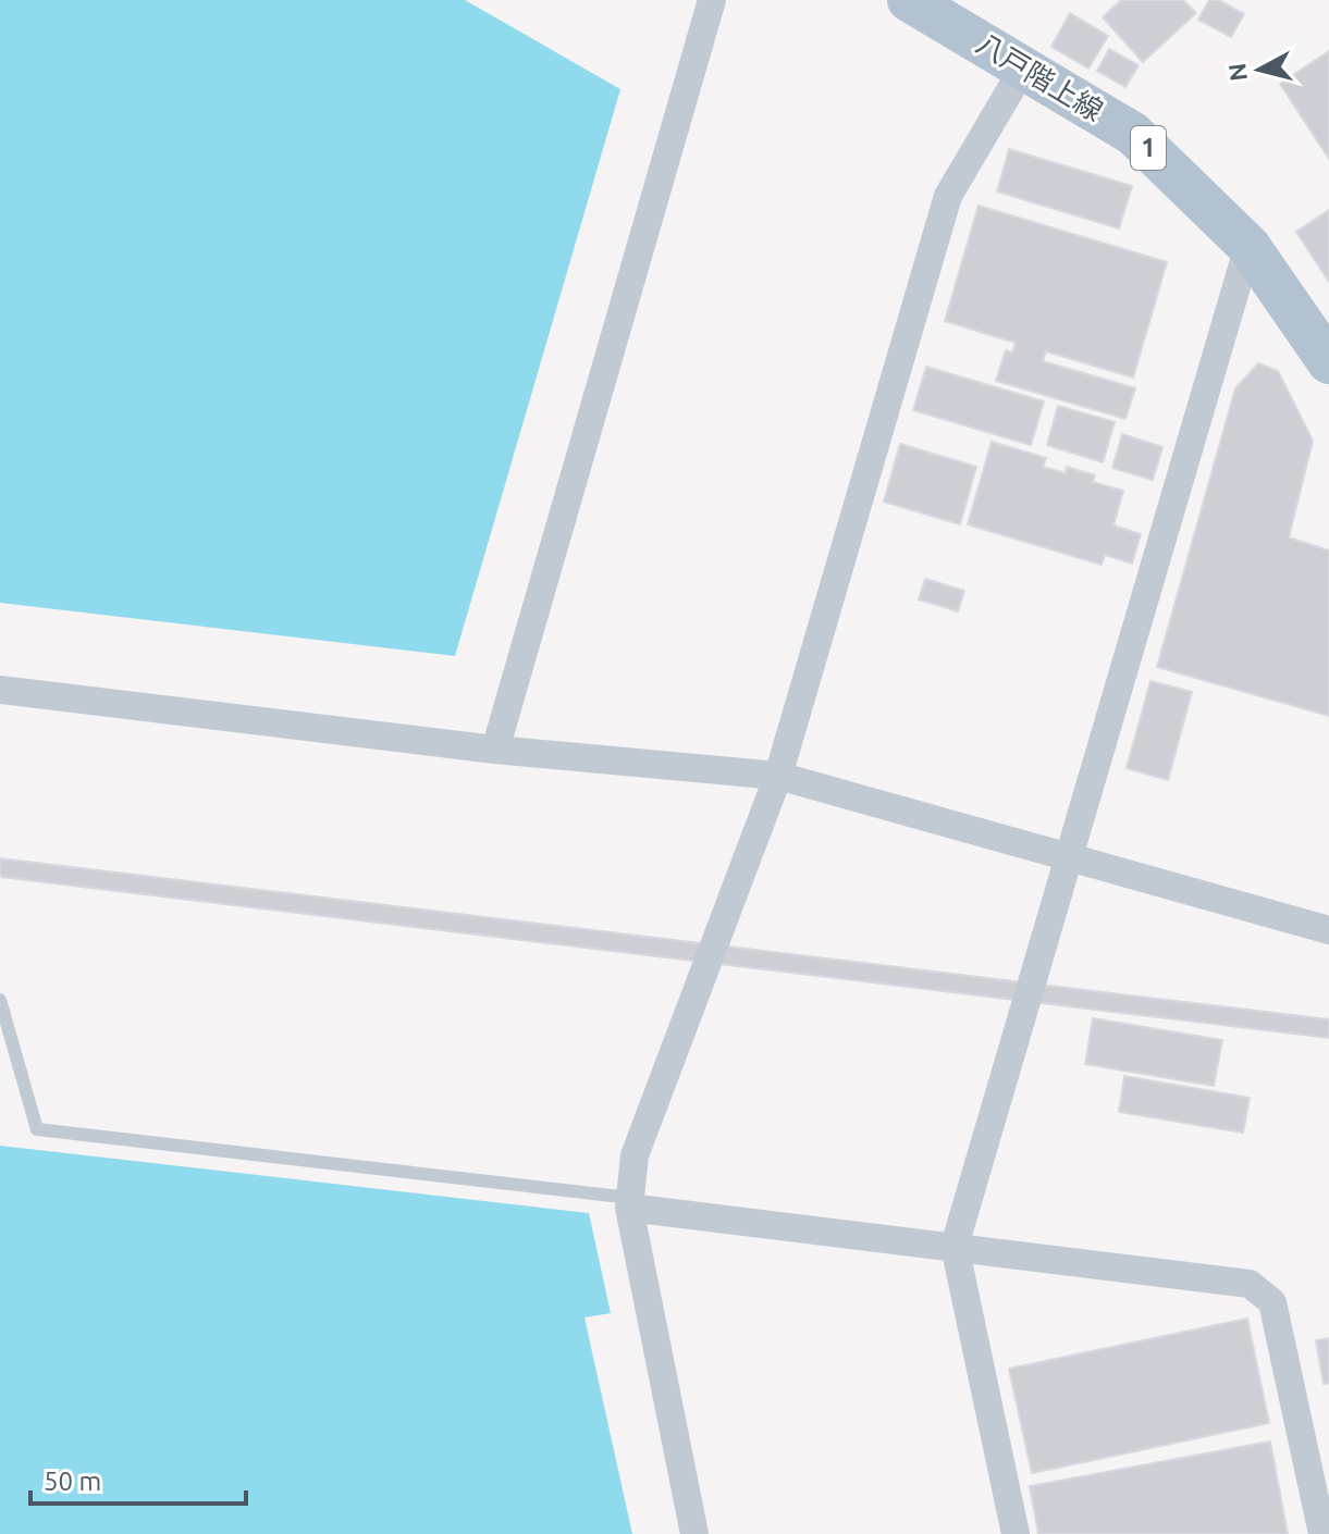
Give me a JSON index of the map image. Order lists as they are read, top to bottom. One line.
{"streets":{"main road":["八戸階上線","1"]},"scale_bar":"50 m","north":"left"}
